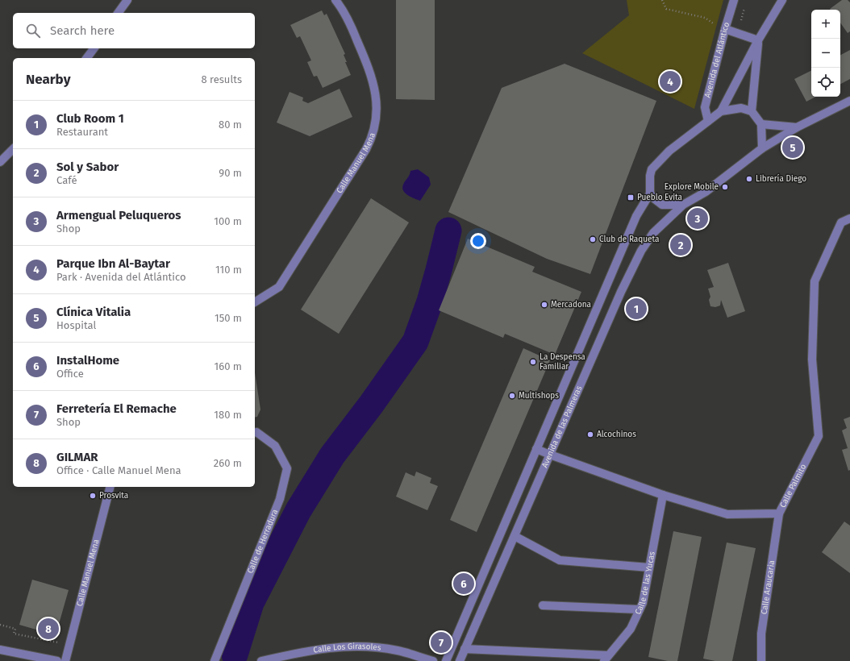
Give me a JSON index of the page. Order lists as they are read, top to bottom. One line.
{"streets":{"street":["Avenida del Atlántico","Calle Manuel Mena","Avenida de las Palmeras","Calle Palmito","Calle de Herradura","Calle de las Yucas","Calle Araucaria","Calle Los Girasoles"]},"crossings":[["Avenida de las Palmeras","Calle Palmito"],["Calle Palmito","Calle de las Yucas"],["Calle Palmito","Calle Araucaria"]],"places":{"other":["Librería Diego","Explore Mobile","Club de Raqueta","Mercadona","La Despensa Familiar","Multishops","Alcochinos","Prosvita"],"transit":["Pueblo Evita"]},"page":{"map_buttons":["+","−"],"search":"Search here","heading":["Nearby","8 results"],"pins":["4","5","3","2","1","6","8","7"],"list":[{"mark":"1","name":"Club Room 1","note":"Restaurant","value":"80 m"},{"mark":"2","name":"Sol y Sabor","note":"Café","value":"90 m"},{"mark":"3","name":"Armengual Peluqueros","note":"Shop","value":"100 m"},{"mark":"4","name":"Parque Ibn Al-Baytar","note":"Park · Avenida del Atlántico","value":"110 m"},{"mark":"5","name":"Clínica Vitalia","note":"Hospital","value":"150 m"},{"mark":"6","name":"InstalHome","note":"Office","value":"160 m"},{"mark":"7","name":"Ferretería El Remache","note":"Shop","value":"180 m"},{"mark":"8","name":"GILMAR","note":"Office · Calle Manuel Mena","value":"260 m"}]}}
